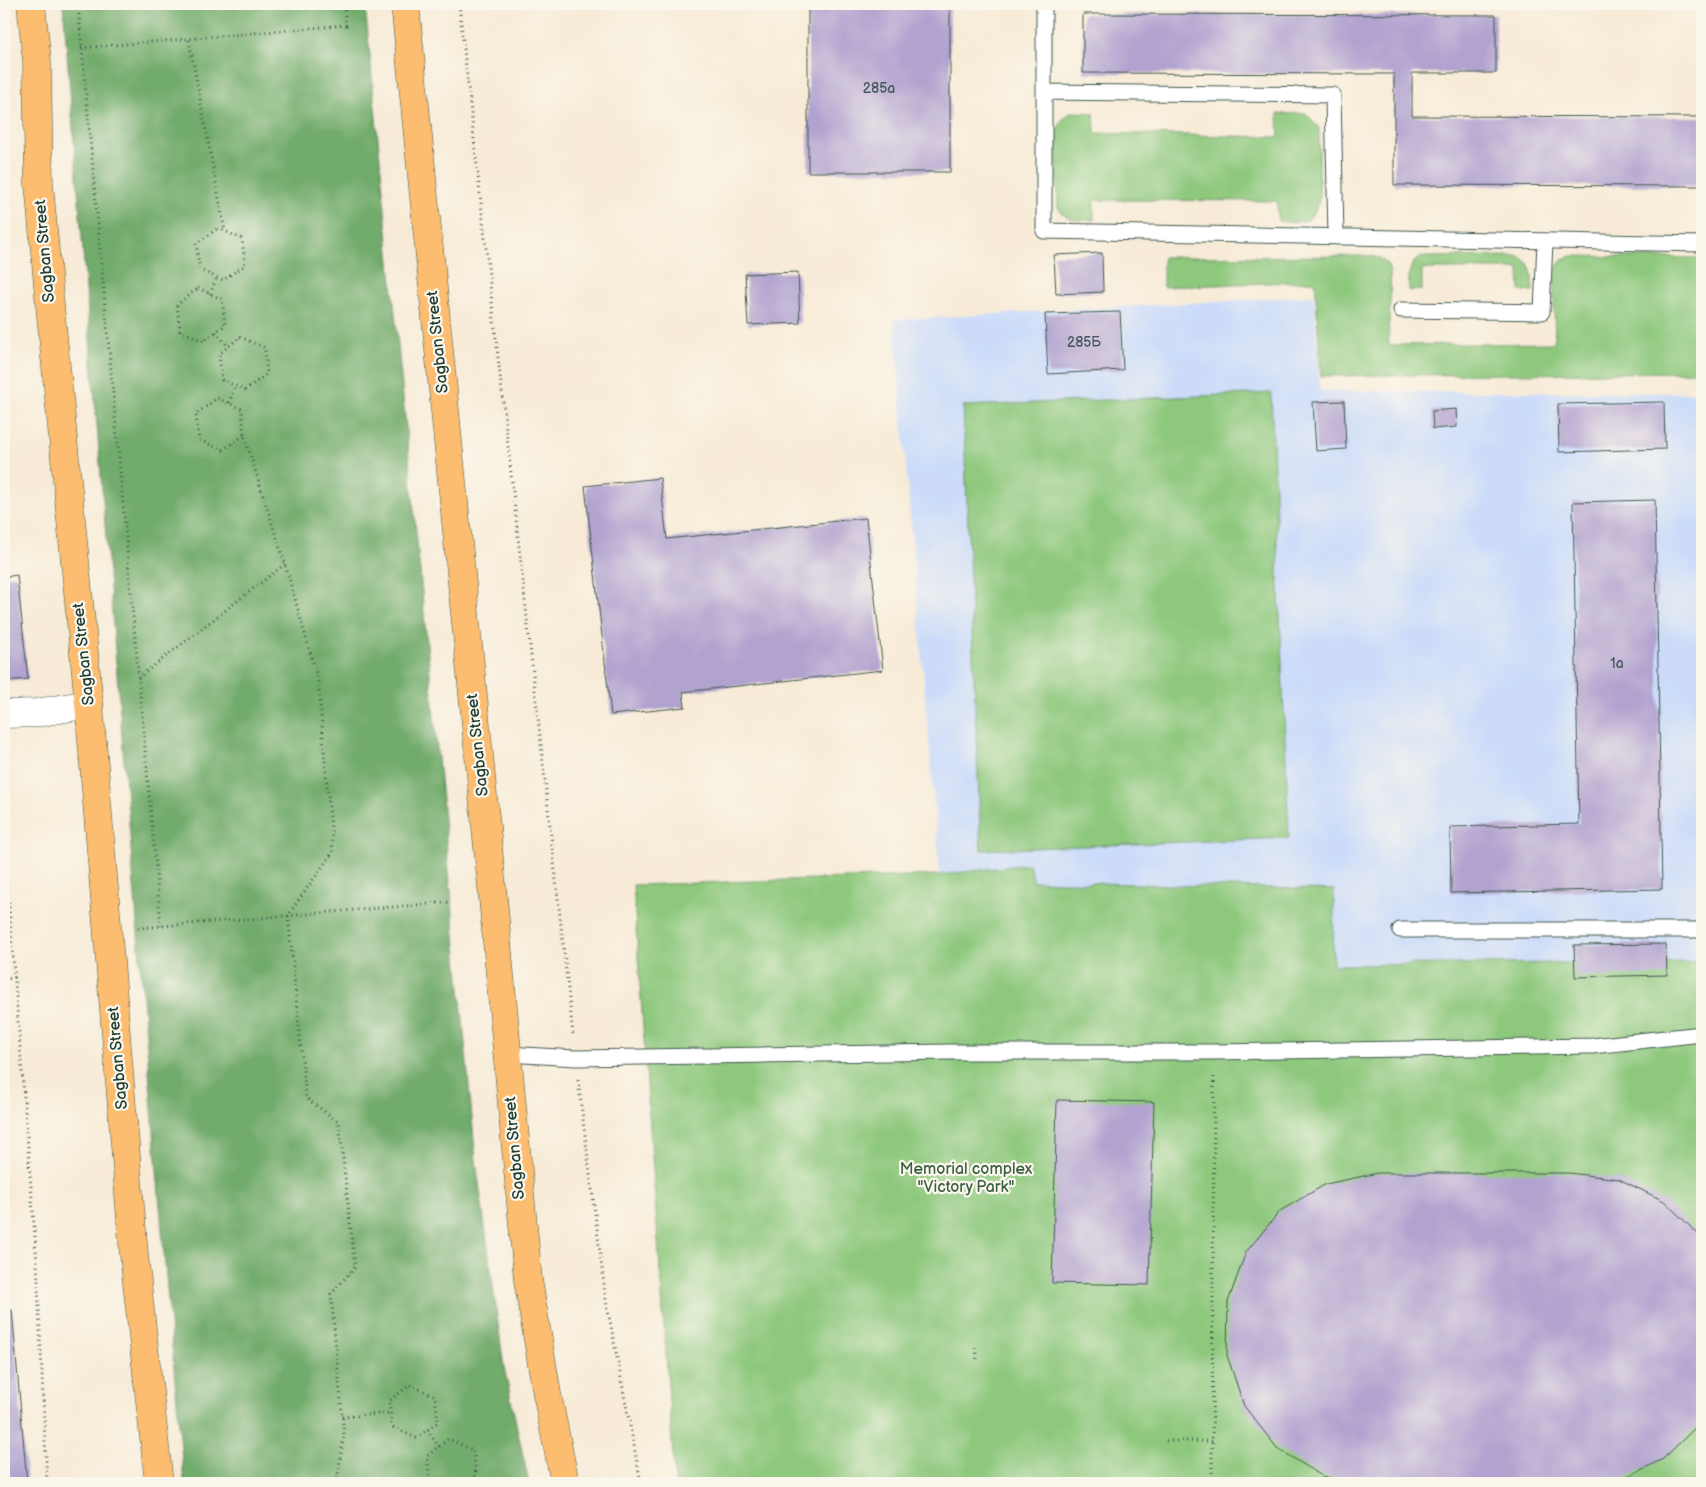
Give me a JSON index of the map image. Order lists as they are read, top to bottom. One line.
{"streets":{"main road":["Sagban Street"]},"parks":["Memorial complex \"Victory Park\""],"house_numbers":["285a","285Б","1a"]}
